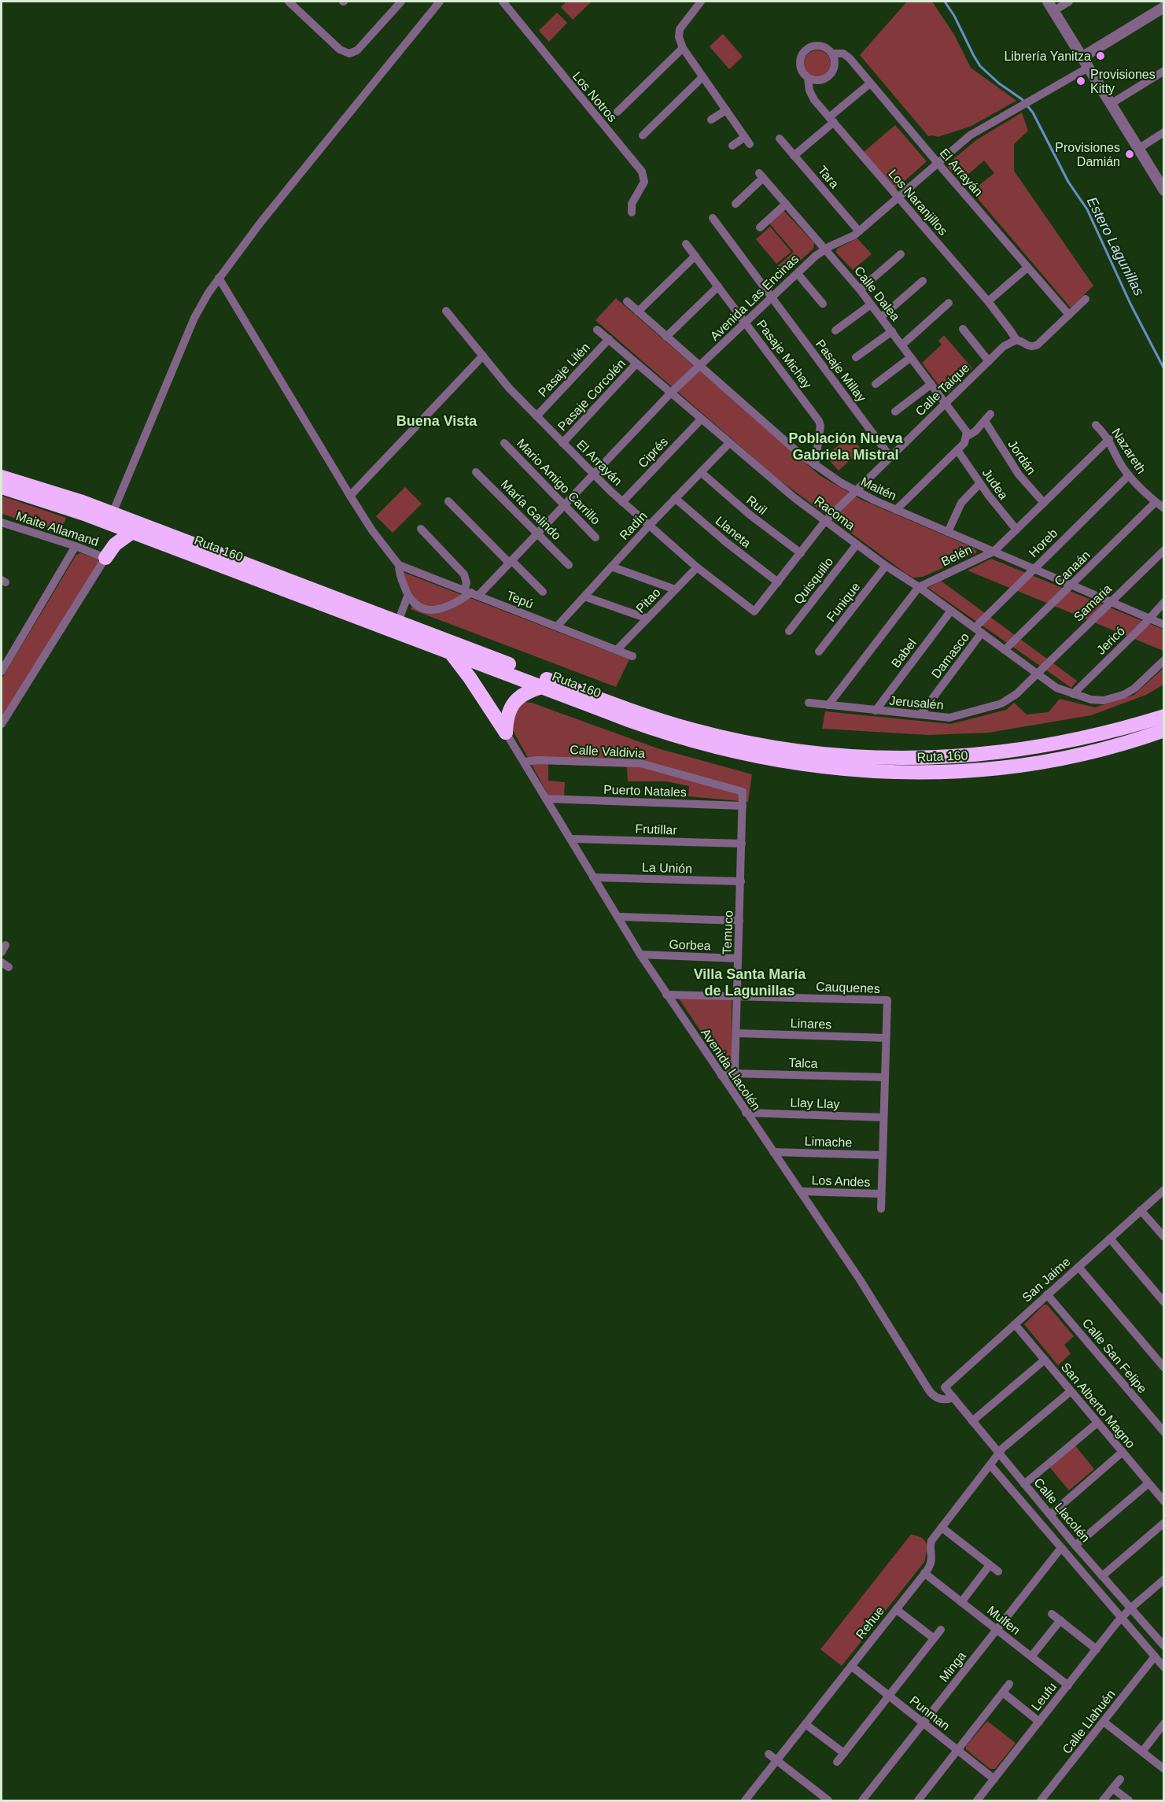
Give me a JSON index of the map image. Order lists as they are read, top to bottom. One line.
{"streets":{"highway":["Ruta 160"],"street":["Los Notros","El Arrayán","Tara","Los Naranjillos","Calle Dalea","Avenida Las Encinas","Pasaje Michay","Pasaje Lilén","Pasaje Millay","Calle Taique","Pasaje Corcolén","Nazareth","Ciprés","Jordán","Mario Amigo Carrillo","Judea","Maitén","Ruil","María Galindo","Racoma","Radín","Maite Allamand","Llaneta","Horeb","Belén","Canaán","Quisquillo","Tepú","Pitao","Funique","Samaria","Jericó","Babel","Damasco","Jerusalén","Calle Valdivia","Puerto Natales","Frutillar","La Unión","Temuco","Gorbea","Cauquenes","Linares","Talca","Avenida Llacolén","Llay Llay","Limache","Los Andes","San Jaime","Calle San Felipe","San Alberto Magno","Calle Llacolén","Mulfen","Rehue","Minga","Leufu","Punman","Calle Llahuén"]},"crossings":[["El Arrayán","Los Naranjillos"],["El Arrayán","Avenida Las Encinas"],["El Arrayán","Pasaje Lilén"],["El Arrayán","Calle Taique"],["El Arrayán","Pasaje Corcolén"],["El Arrayán","Ciprés"],["El Arrayán","Radín"],["El Arrayán","Pitao"],["Tara","Avenida Las Encinas"],["Los Naranjillos","Avenida Las Encinas"],["Los Naranjillos","Calle Taique"],["Calle Dalea","Avenida Las Encinas"],["Calle Dalea","Calle Taique"],["Calle Dalea","Jordán"],["Avenida Las Encinas","Pasaje Michay"],["Avenida Las Encinas","Pasaje Millay"],["Avenida Las Encinas","Mario Amigo Carrillo"],["Avenida Las Encinas","Maitén"],["Avenida Las Encinas","María Galindo"],["Avenida Las Encinas","Racoma"],["Avenida Las Encinas","Tepú"],["Pasaje Michay","Maitén"],["Pasaje Lilén","Racoma"],["Pasaje Millay","Calle Taique"],["Calle Taique","Maitén"],["Calle Taique","Ruil"],["Calle Taique","Racoma"],["Calle Taique","Llaneta"],["Pasaje Corcolén","Racoma"],["Nazareth","Horeb"],["Nazareth","Belén"],["Nazareth","Canaán"],["Ciprés","Racoma"],["Jordán","Belén"],["Judea","Belén"],["Maitén","Horeb"],["Maitén","Belén"],["Maitén","Canaán"],["Maitén","Samaria"],["Maitén","Jericó"],["Ruil","Radín"],["Racoma","Radín"],["Racoma","Horeb"],["Racoma","Belén"],["Racoma","Canaán"],["Racoma","Quisquillo"],["Racoma","Funique"],["Racoma","Samaria"],["Racoma","Jericó"],["Racoma","Babel"],["Racoma","Damasco"],["Racoma","Jerusalén"],["Radín","Llaneta"],["Radín","Tepú"],["Horeb","Damasco"],["Belén","Jerusalén"],["Tepú","Pitao"],["Samaria","Jerusalén"],["Babel","Jerusalén"],["Damasco","Jerusalén"],["Calle Valdivia","Temuco"],["Calle Valdivia","Avenida Llacolén"],["Puerto Natales","Temuco"],["Puerto Natales","Avenida Llacolén"],["Frutillar","Temuco"],["Frutillar","Avenida Llacolén"],["La Unión","Temuco"],["La Unión","Avenida Llacolén"],["Temuco","Gorbea"],["Temuco","Cauquenes"],["Temuco","Linares"],["Temuco","Talca"],["Gorbea","Avenida Llacolén"],["Cauquenes","Linares"],["Cauquenes","Avenida Llacolén"],["Talca","Avenida Llacolén"],["Avenida Llacolén","Llay Llay"],["Avenida Llacolén","Limache"],["Avenida Llacolén","Los Andes"],["Avenida Llacolén","Calle Llacolén"],["San Jaime","Calle San Felipe"],["San Jaime","San Alberto Magno"],["San Jaime","Calle Llacolén"],["San Alberto Magno","Rehue"],["Calle Llacolén","Rehue"],["Calle Llacolén","Minga"],["Calle Llacolén","Leufu"],["Calle Llacolén","Calle Llahuén"],["Mulfen","Rehue"],["Mulfen","Minga"],["Mulfen","Leufu"],["Rehue","Punman"],["Minga","Punman"],["Leufu","Punman"]],"districts":["Buena Vista","Población Nueva Gabriela Mistral","Villa Santa María de Lagunillas"],"water":["Estero Lagunillas"],"places":["Librería Yanitza","Provisiones Kitty","Provisiones Damián"]}
